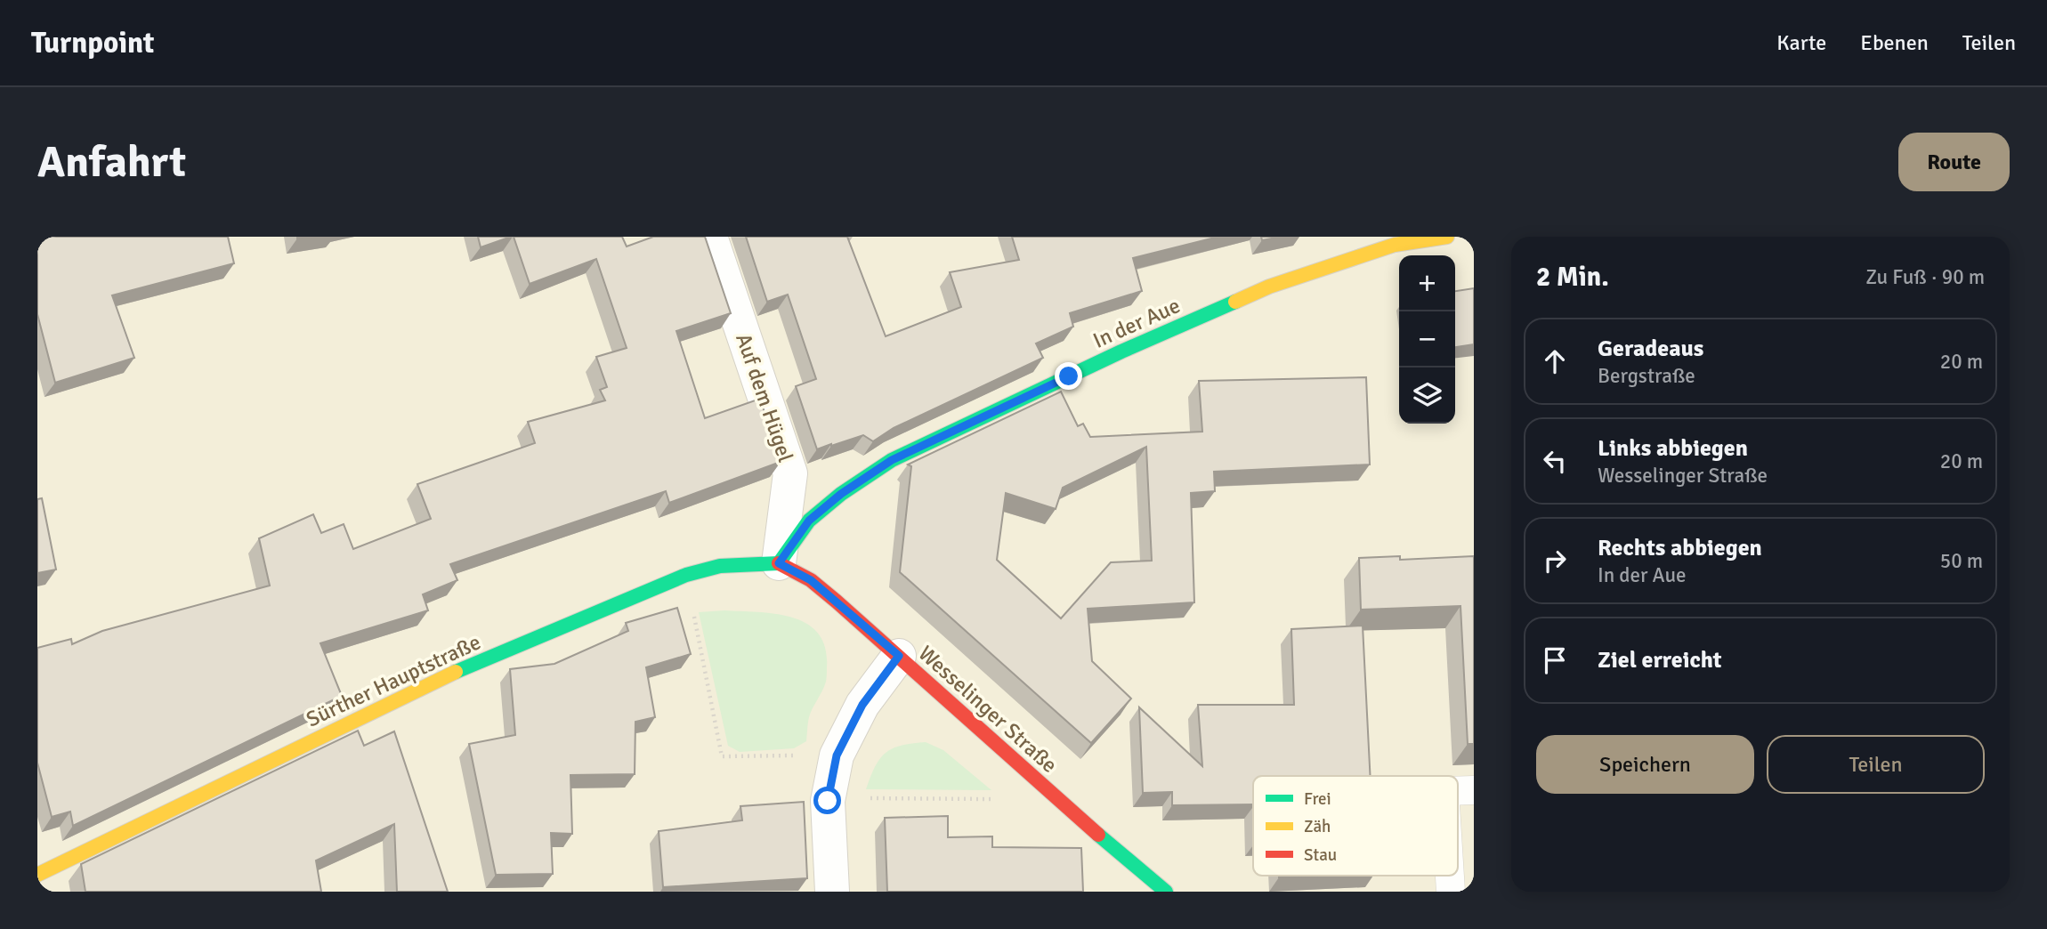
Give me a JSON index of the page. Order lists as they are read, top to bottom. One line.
{"streets":{"street":["In der Aue","Auf dem Hügel","Sürther Hauptstraße","Wesselinger Straße"]},"crossings":[["In der Aue","Auf dem Hügel"],["In der Aue","Sürther Hauptstraße"],["In der Aue","Wesselinger Straße"],["Auf dem Hügel","Sürther Hauptstraße"],["Auf dem Hügel","Wesselinger Straße"],["Sürther Hauptstraße","Wesselinger Straße"]],"legend":["Frei","Zäh","Stau"],"page":{"header":"Turnpoint","nav":["Karte","Ebenen","Teilen"],"buttons":["Route",["Speichern","Teilen"]],"title":"Anfahrt","heading":["2 Min.","Zu Fuß · 90 m"],"map_buttons":["+","−"],"list":[["Geradeaus","Bergstraße","20 m"],["Links abbiegen","Wesselinger Straße","20 m"],["Rechts abbiegen","In der Aue","50 m"],"Ziel erreicht"]}}
